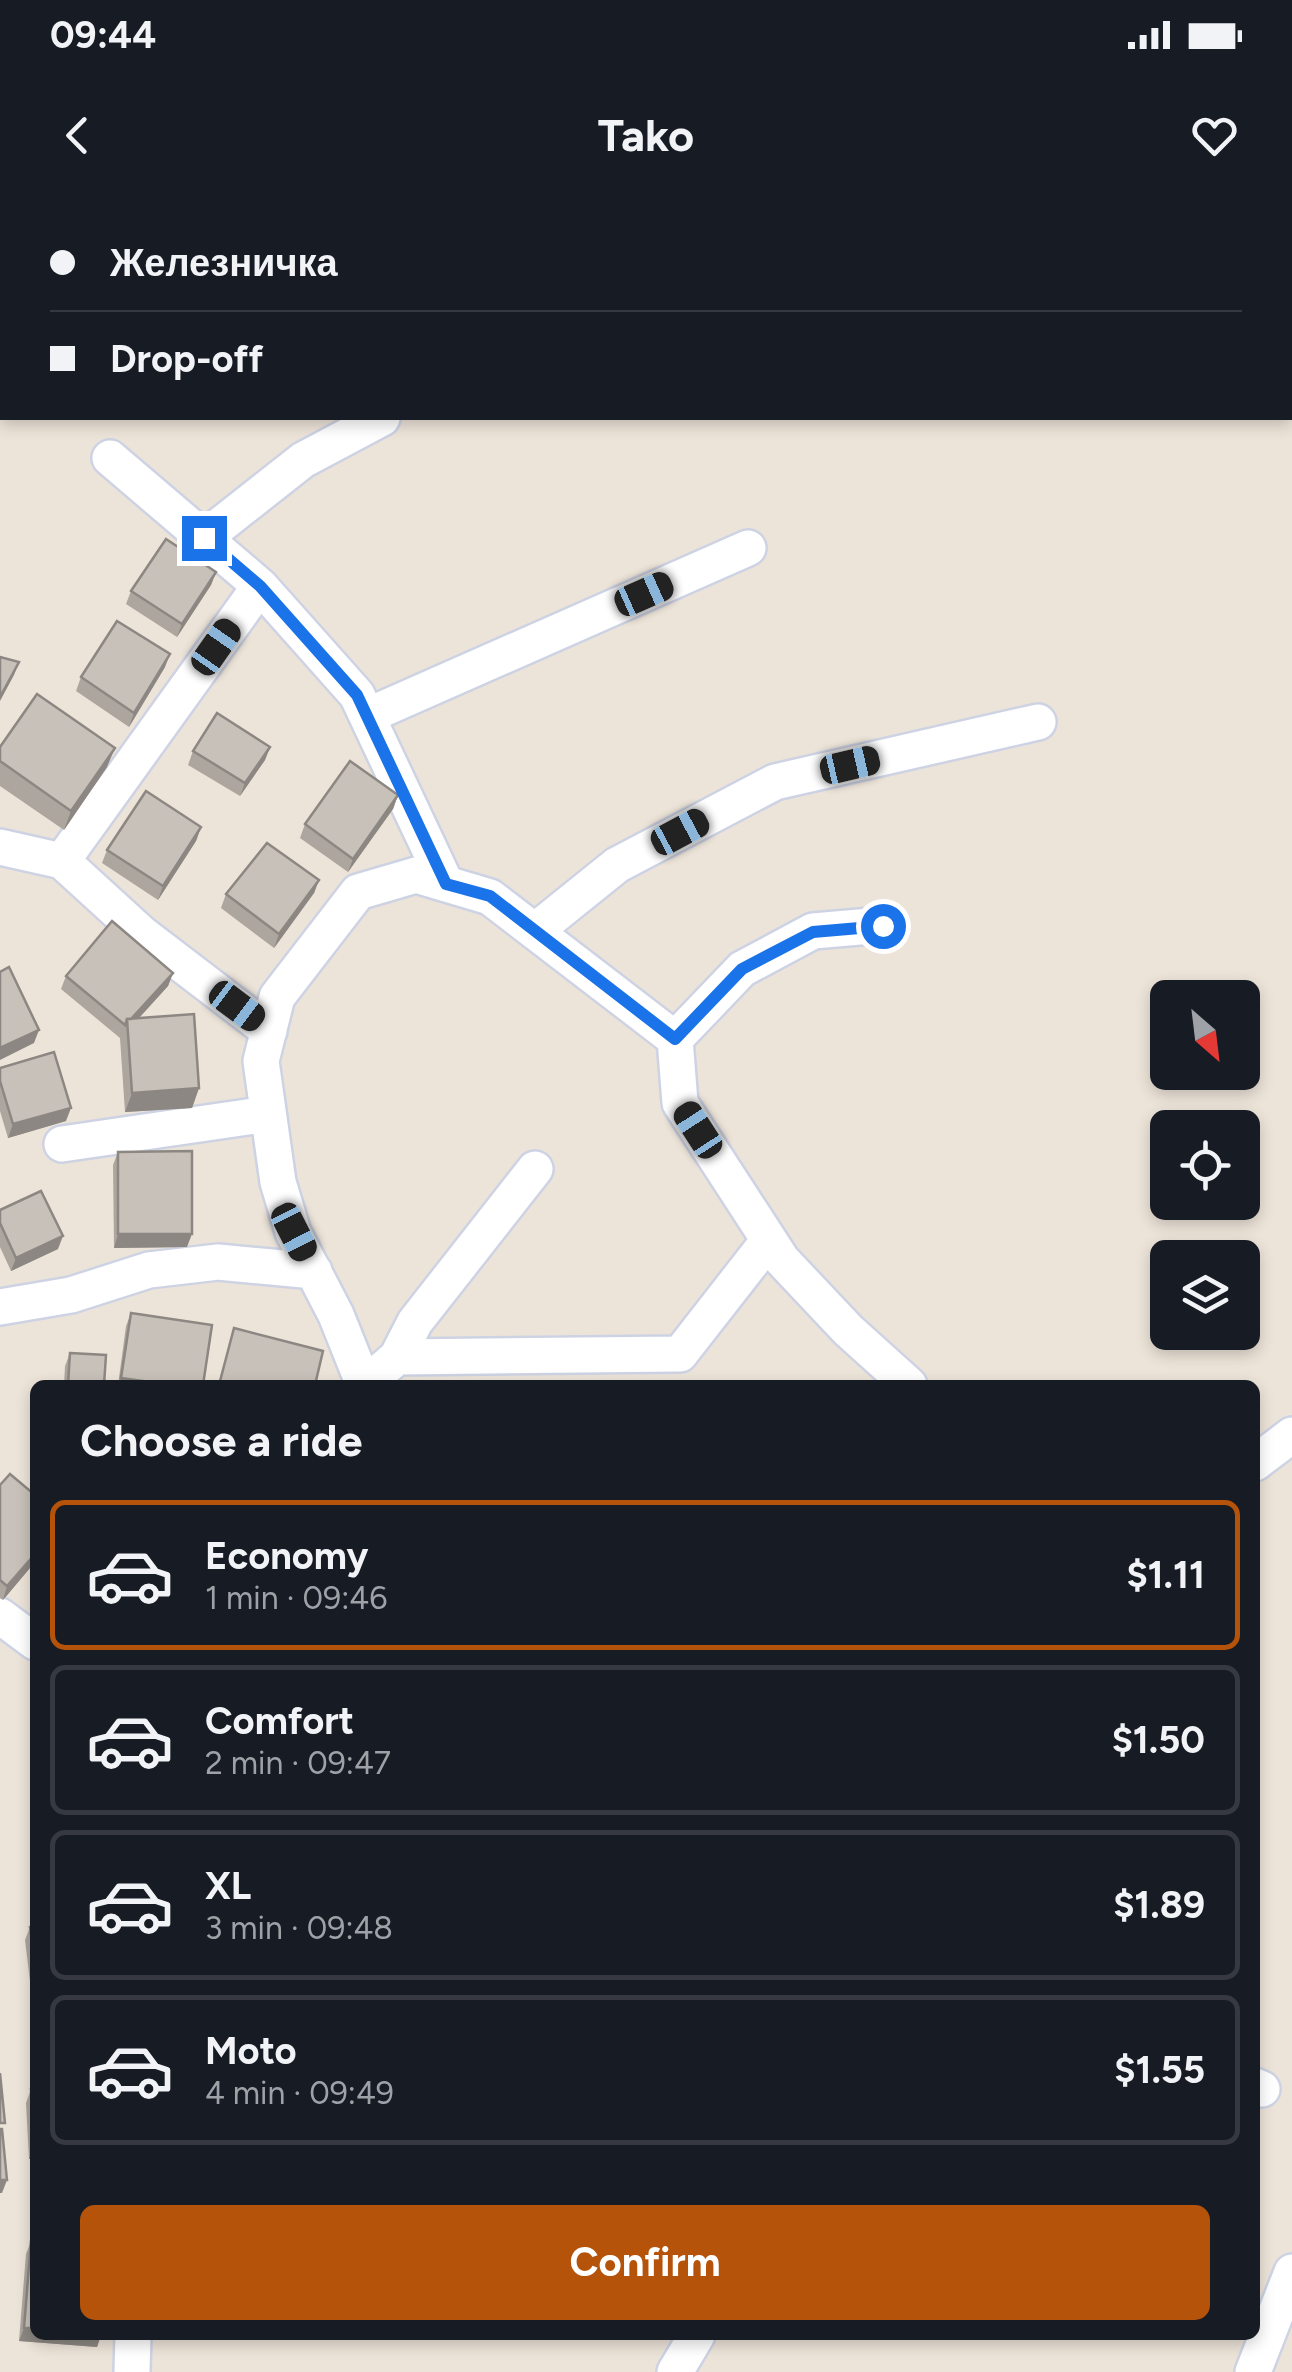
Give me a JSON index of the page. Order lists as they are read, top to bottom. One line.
{"north":"bottom right","page":{"status":"09:44","header":"Tako","banner":["Железничка","Drop-off"],"heading":"Choose a ride","list":[{"name":"Economy","note":"1 min · 09:46","value":"$1.11"},{"name":"Comfort","note":"2 min · 09:47","value":"$1.50"},{"name":"XL","note":"3 min · 09:48","value":"$1.89"},{"name":"Moto","note":"4 min · 09:49","value":"$1.55"}],"buttons":"Confirm"}}
